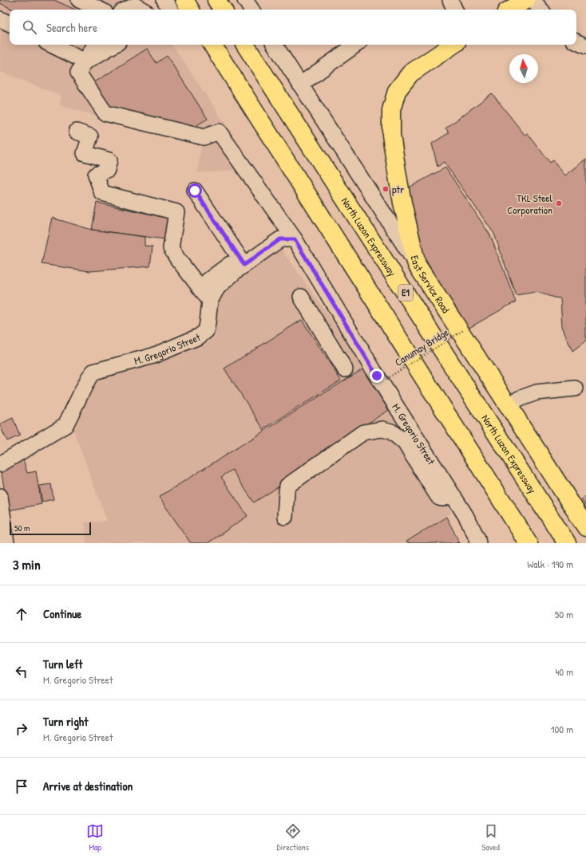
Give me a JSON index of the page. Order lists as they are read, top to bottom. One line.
{"streets":{"main road":["North Luzon Expressway","East Service Road","E1"],"street":["M. Gregorio Street"],"path":["Canumay Bridge"]},"places":["ptr","TKL Steel Corporation"],"scale_bar":"50 m","north":"top","page":{"search":"Search here","scale":"50 m","heading":["3 min","Walk · 190 m"],"list":[["Continue","50 m"],["Turn left","M. Gregorio Street","40 m"],["Turn right","M. Gregorio Street","100 m"],"Arrive at destination"],"nav":["Map","Directions","Saved"]}}
